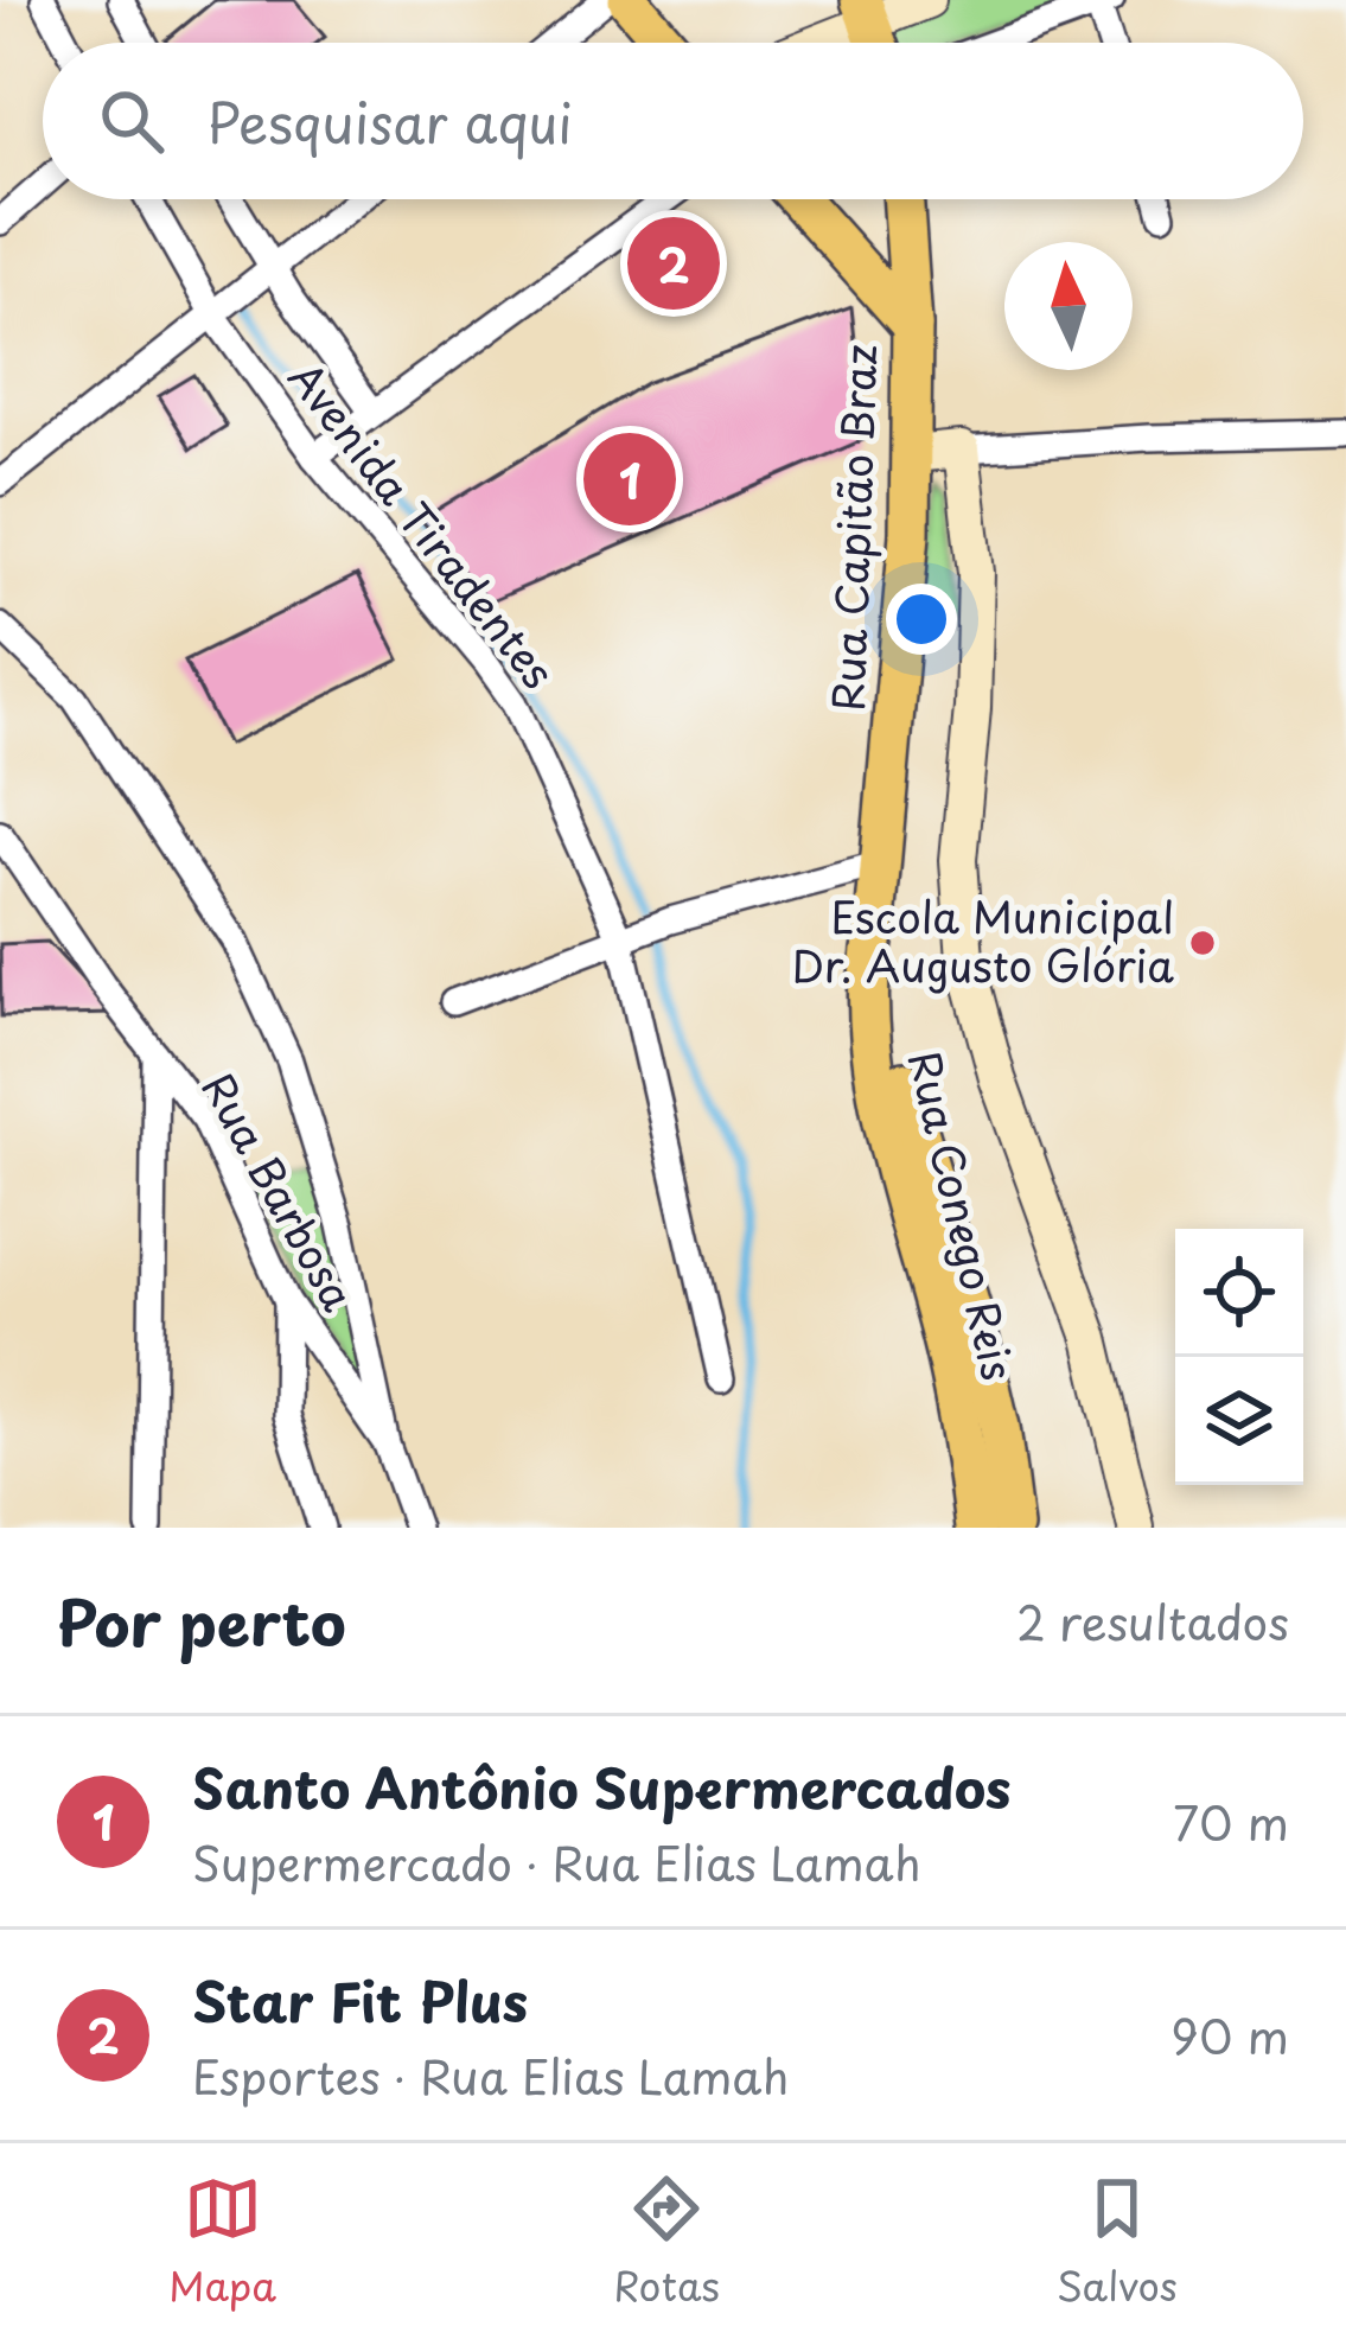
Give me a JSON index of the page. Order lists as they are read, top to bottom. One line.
{"streets":{"main road":["Rua Capitão Braz","Rua Conego Reis"],"street":["Avenida Tiradentes","Rua Barbosa"]},"crossings":[["Rua Capitão Braz","Rua Conego Reis"]],"places":["Escola Municipal Dr. Augusto Glória"],"north":"top","page":{"search":"Pesquisar aqui","pins":["2","1"],"heading":["Por perto","2 resultados"],"list":[{"mark":"1","name":"Santo Antônio Supermercados","note":"Supermercado · Rua Elias Lamah","value":"70 m"},{"mark":"2","name":"Star Fit Plus","note":"Esportes · Rua Elias Lamah","value":"90 m"}],"nav":["Mapa","Rotas","Salvos"]}}
